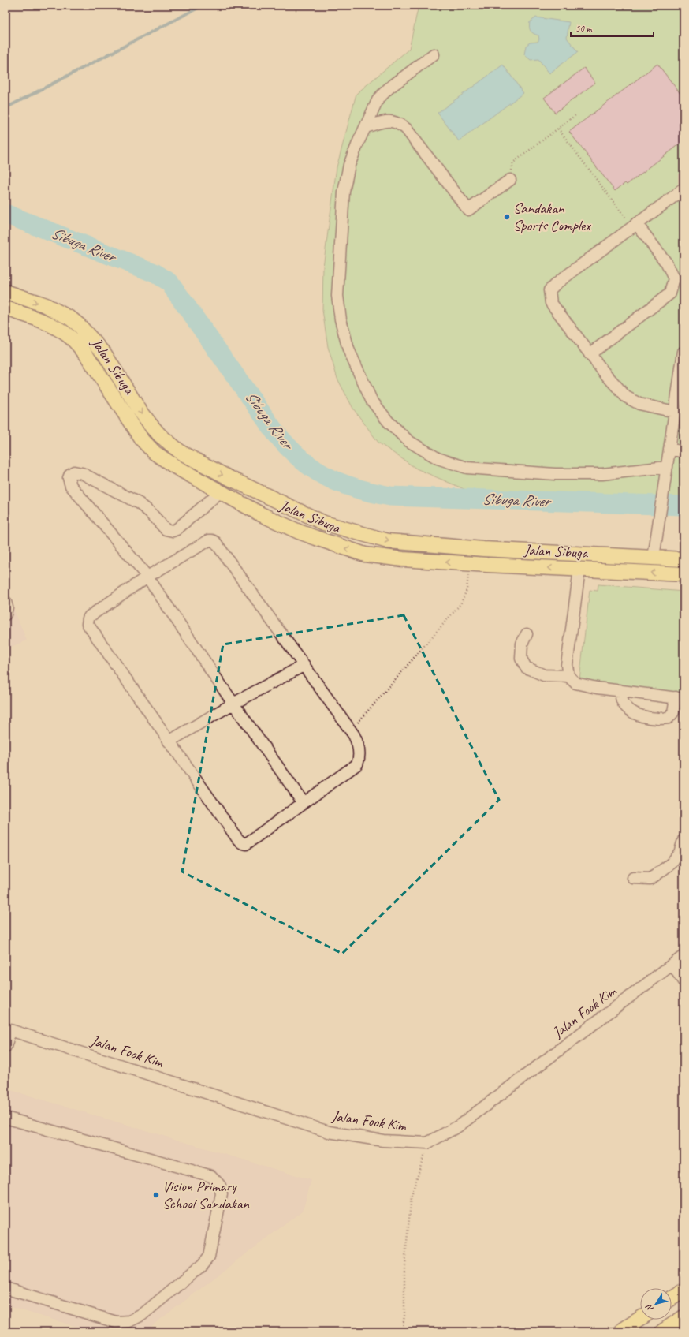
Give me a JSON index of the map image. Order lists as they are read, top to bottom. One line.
{"streets":{"main road":["Jalan Sibuga"],"street":["Jalan Fook Kim"]},"water":["Sibuga River"],"places":["Sandakan Sports Complex","Vision Primary School Sandakan"],"scale_bar":"50 m","north":"bottom left"}
